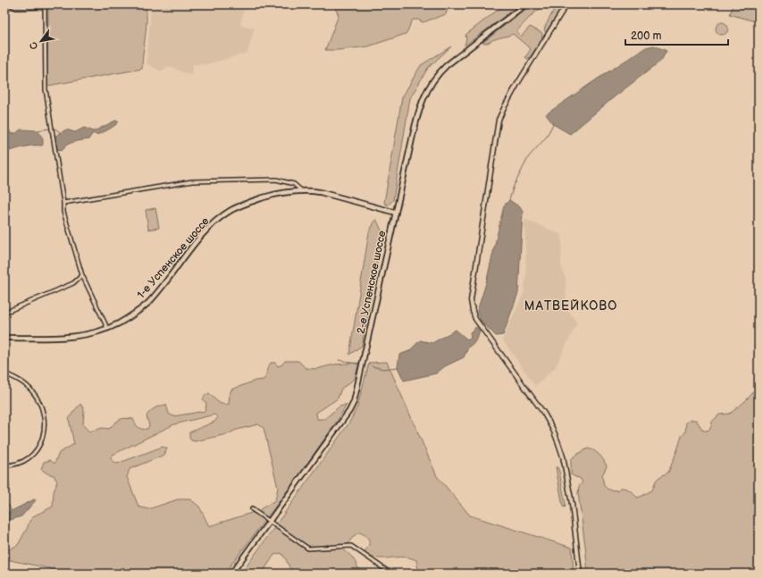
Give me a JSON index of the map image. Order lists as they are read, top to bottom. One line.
{"streets":{"main road":["1-е Успенское шоссе","2-е Успенское шоссе"]},"crossings":[["1-е Успенское шоссе","2-е Успенское шоссе"]],"districts":["МАТВЕЙКОВО"],"scale_bar":"200 m","north":"bottom left"}
